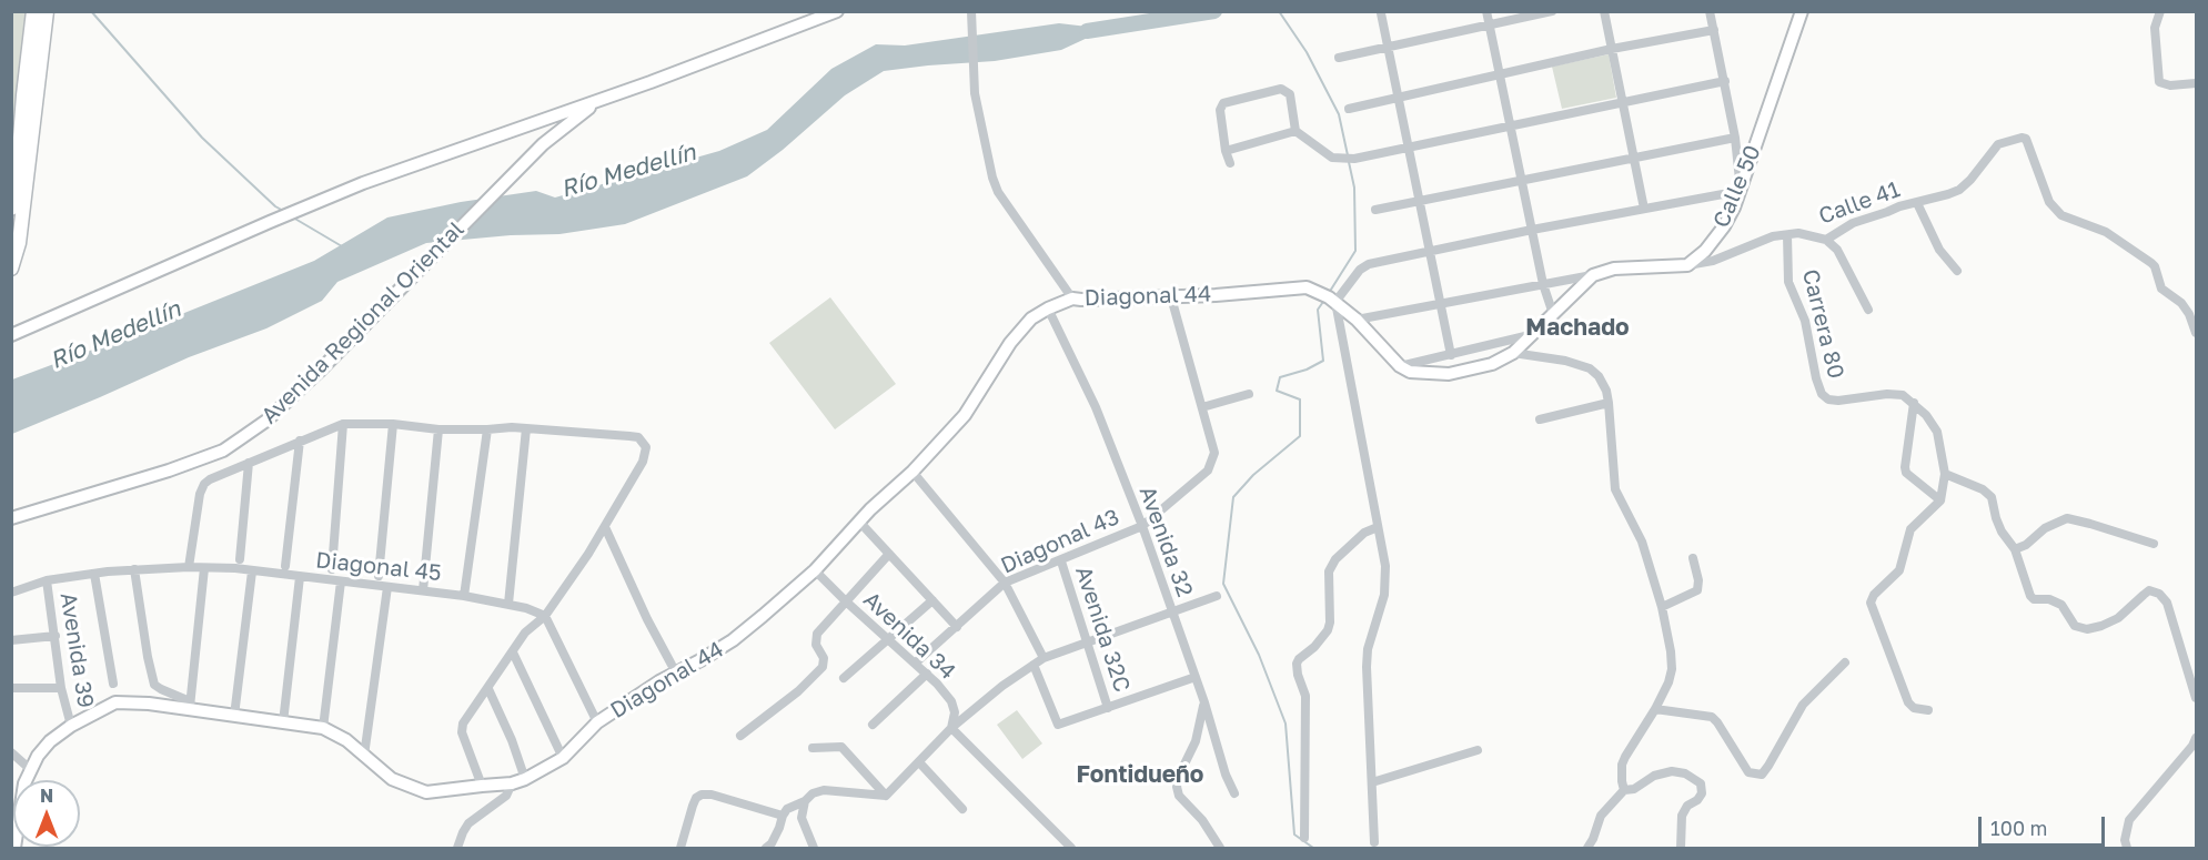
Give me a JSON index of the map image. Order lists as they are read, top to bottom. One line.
{"streets":{"main road":["Calle 50","Diagonal 44","Avenida Regional Oriental"],"street":["Calle 41","Carrera 80","Diagonal 43","Avenida 32","Diagonal 45","Avenida 32C","Avenida 34","Avenida 39"]},"crossings":[["Calle 50","Calle 41"],["Calle 41","Carrera 80"],["Diagonal 44","Avenida 32"],["Diagonal 44","Avenida 34"],["Diagonal 44","Avenida 39"],["Diagonal 43","Avenida 32"],["Diagonal 43","Avenida 32C"],["Diagonal 43","Avenida 34"],["Diagonal 45","Avenida 39"]],"districts":["Machado","Fontidueño"],"water":["Río Medellín"],"scale_bar":"100 m","north":"top"}
